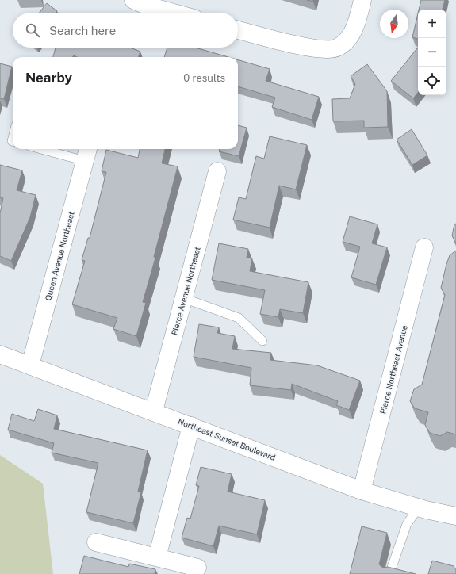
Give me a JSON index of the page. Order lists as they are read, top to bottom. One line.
{"streets":{"street":["Queen Avenue Northeast","Pierce Avenue Northeast","Pierce Northeast Avenue","Northeast Sunset Boulevard"]},"crossings":[["Queen Avenue Northeast","Northeast Sunset Boulevard"],["Pierce Avenue Northeast","Northeast Sunset Boulevard"],["Pierce Northeast Avenue","Northeast Sunset Boulevard"]],"north":"bottom","page":{"map_buttons":["+","−"],"search":"Search here","heading":["Nearby","0 results"]}}
